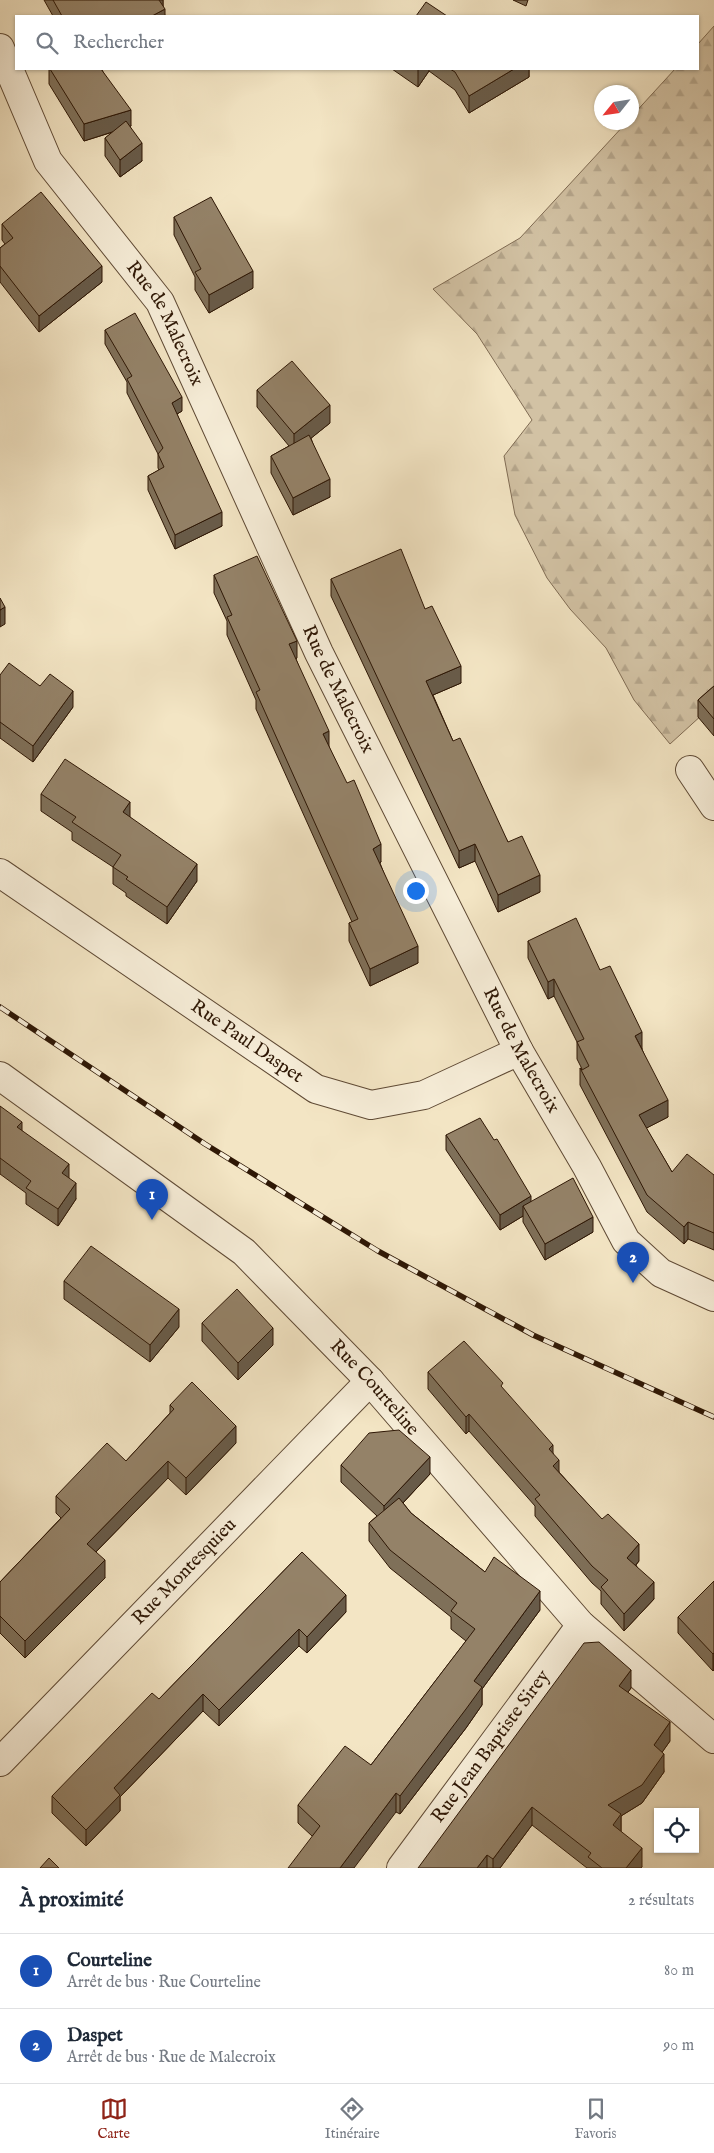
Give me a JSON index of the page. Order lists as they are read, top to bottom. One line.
{"streets":{"street":["Rue de Malecroix","Rue Paul Daspet","Rue Courteline","Rue Montesquieu","Rue Jean Baptiste Sirey"]},"crossings":[["Rue de Malecroix","Rue Paul Daspet"],["Rue Courteline","Rue Montesquieu"],["Rue Courteline","Rue Jean Baptiste Sirey"]],"north":"bottom left","page":{"search":"Rechercher","pins":["1","2"],"heading":["À proximité","2 résultats"],"list":[{"mark":"1","name":"Courteline","note":"Arrêt de bus · Rue Courteline","value":"80 m"},{"mark":"2","name":"Daspet","note":"Arrêt de bus · Rue de Malecroix","value":"90 m"}],"nav":["Carte","Itinéraire","Favoris"]}}
